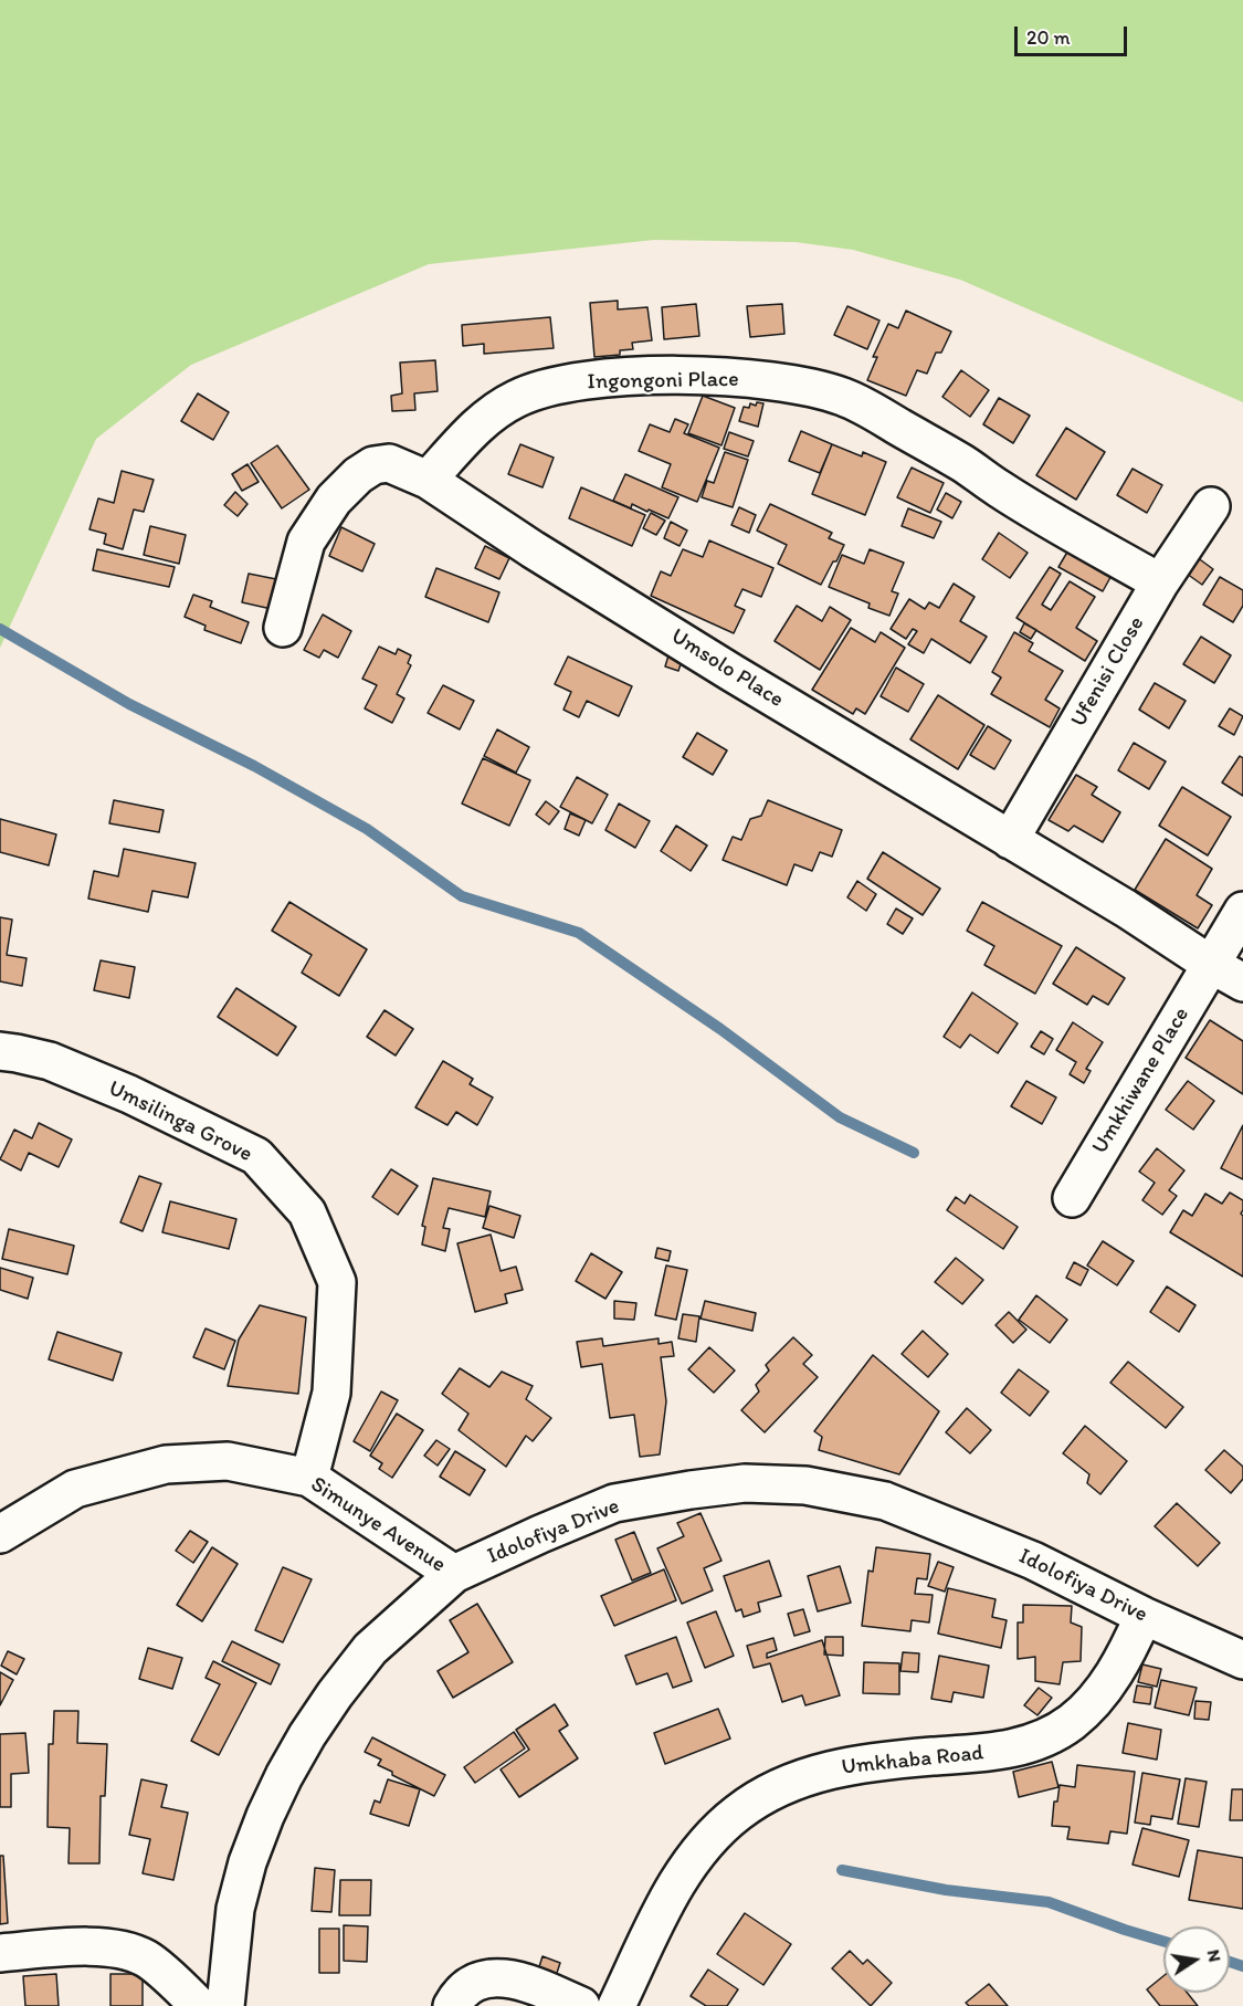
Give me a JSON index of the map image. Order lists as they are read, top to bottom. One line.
{"streets":{"street":["Ingongoni Place","Umsolo Place","Ufenisi Close","Umkhiwane Place","Umsilinga Grove","Simunye Avenue","Idolofiya Drive","Umkhaba Road"]},"crossings":[["Ingongoni Place","Umsolo Place"],["Ingongoni Place","Ufenisi Close"],["Umsolo Place","Ufenisi Close"],["Umsolo Place","Umkhiwane Place"],["Umsilinga Grove","Simunye Avenue"],["Simunye Avenue","Idolofiya Drive"],["Idolofiya Drive","Umkhaba Road"]],"scale_bar":"20 m","north":"right"}
